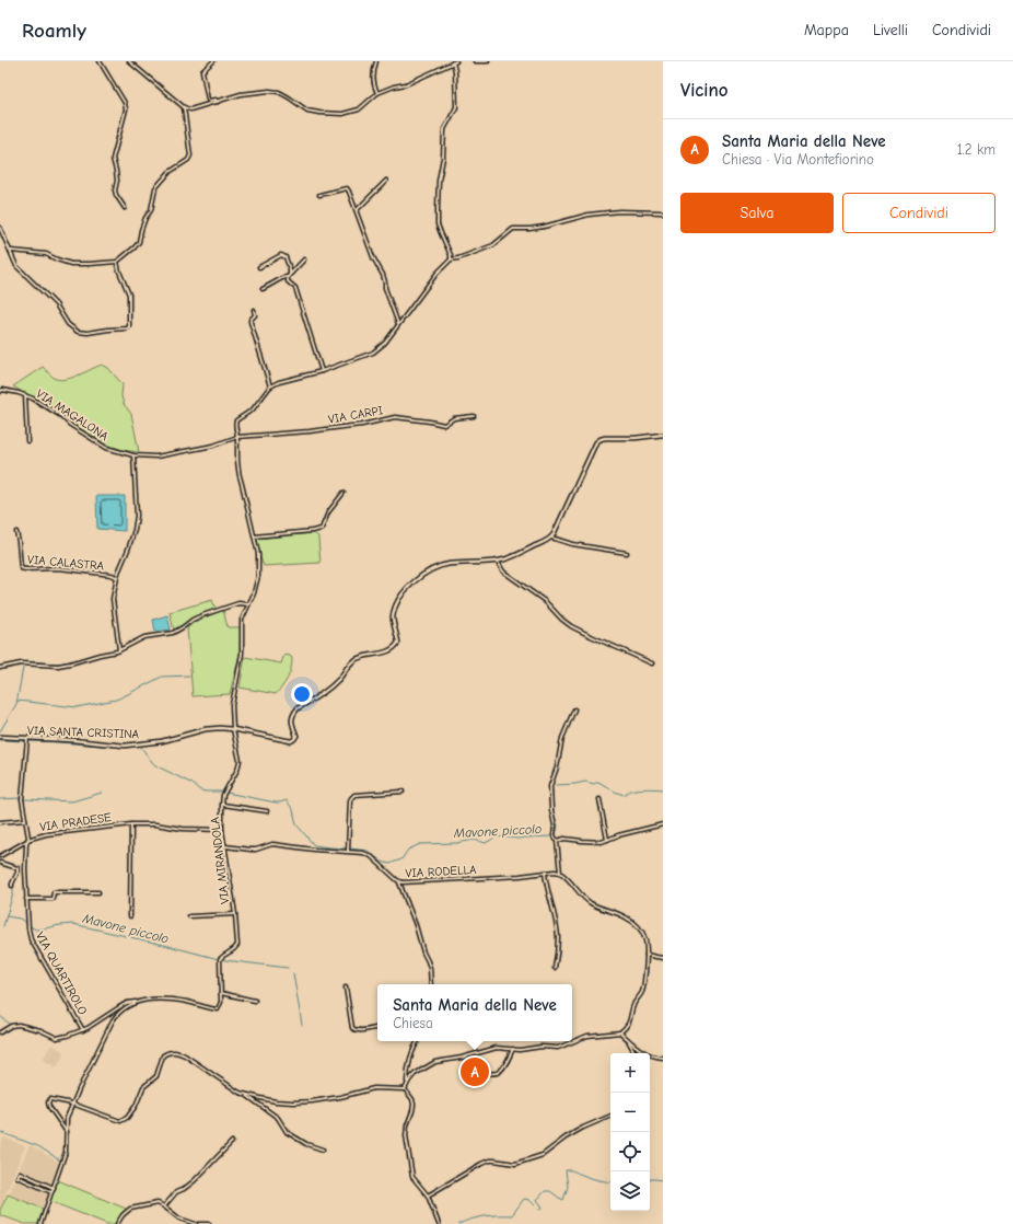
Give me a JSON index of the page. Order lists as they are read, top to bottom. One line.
{"streets":{"street":["VIA MAGALONA","VIA CARPI","VIA CALASTRA","VIA SANTA CRISTINA","VIA PRADESE","VIA MIRANDOLA","VIA RODELLA","VIA QUARTIROLO"]},"crossings":[["VIA MAGALONA","VIA CARPI"],["VIA MAGALONA","VIA CALASTRA"],["VIA SANTA CRISTINA","VIA MIRANDOLA"],["VIA SANTA CRISTINA","VIA QUARTIROLO"],["VIA PRADESE","VIA MIRANDOLA"],["VIA PRADESE","VIA QUARTIROLO"],["VIA MIRANDOLA","VIA RODELLA"]],"water":["Mavone piccolo"],"page":{"header":"Roamly","nav":["Mappa","Livelli","Condividi"],"heading":"Vicino","list":[{"mark":"A","name":"Santa Maria della Neve","note":"Chiesa · Via Montefiorino","value":"1.2 km"}],"buttons":["Salva","Condividi"],"popup":["Santa Maria della Neve","Chiesa"],"map_buttons":["+","−"],"pins":"A"}}
